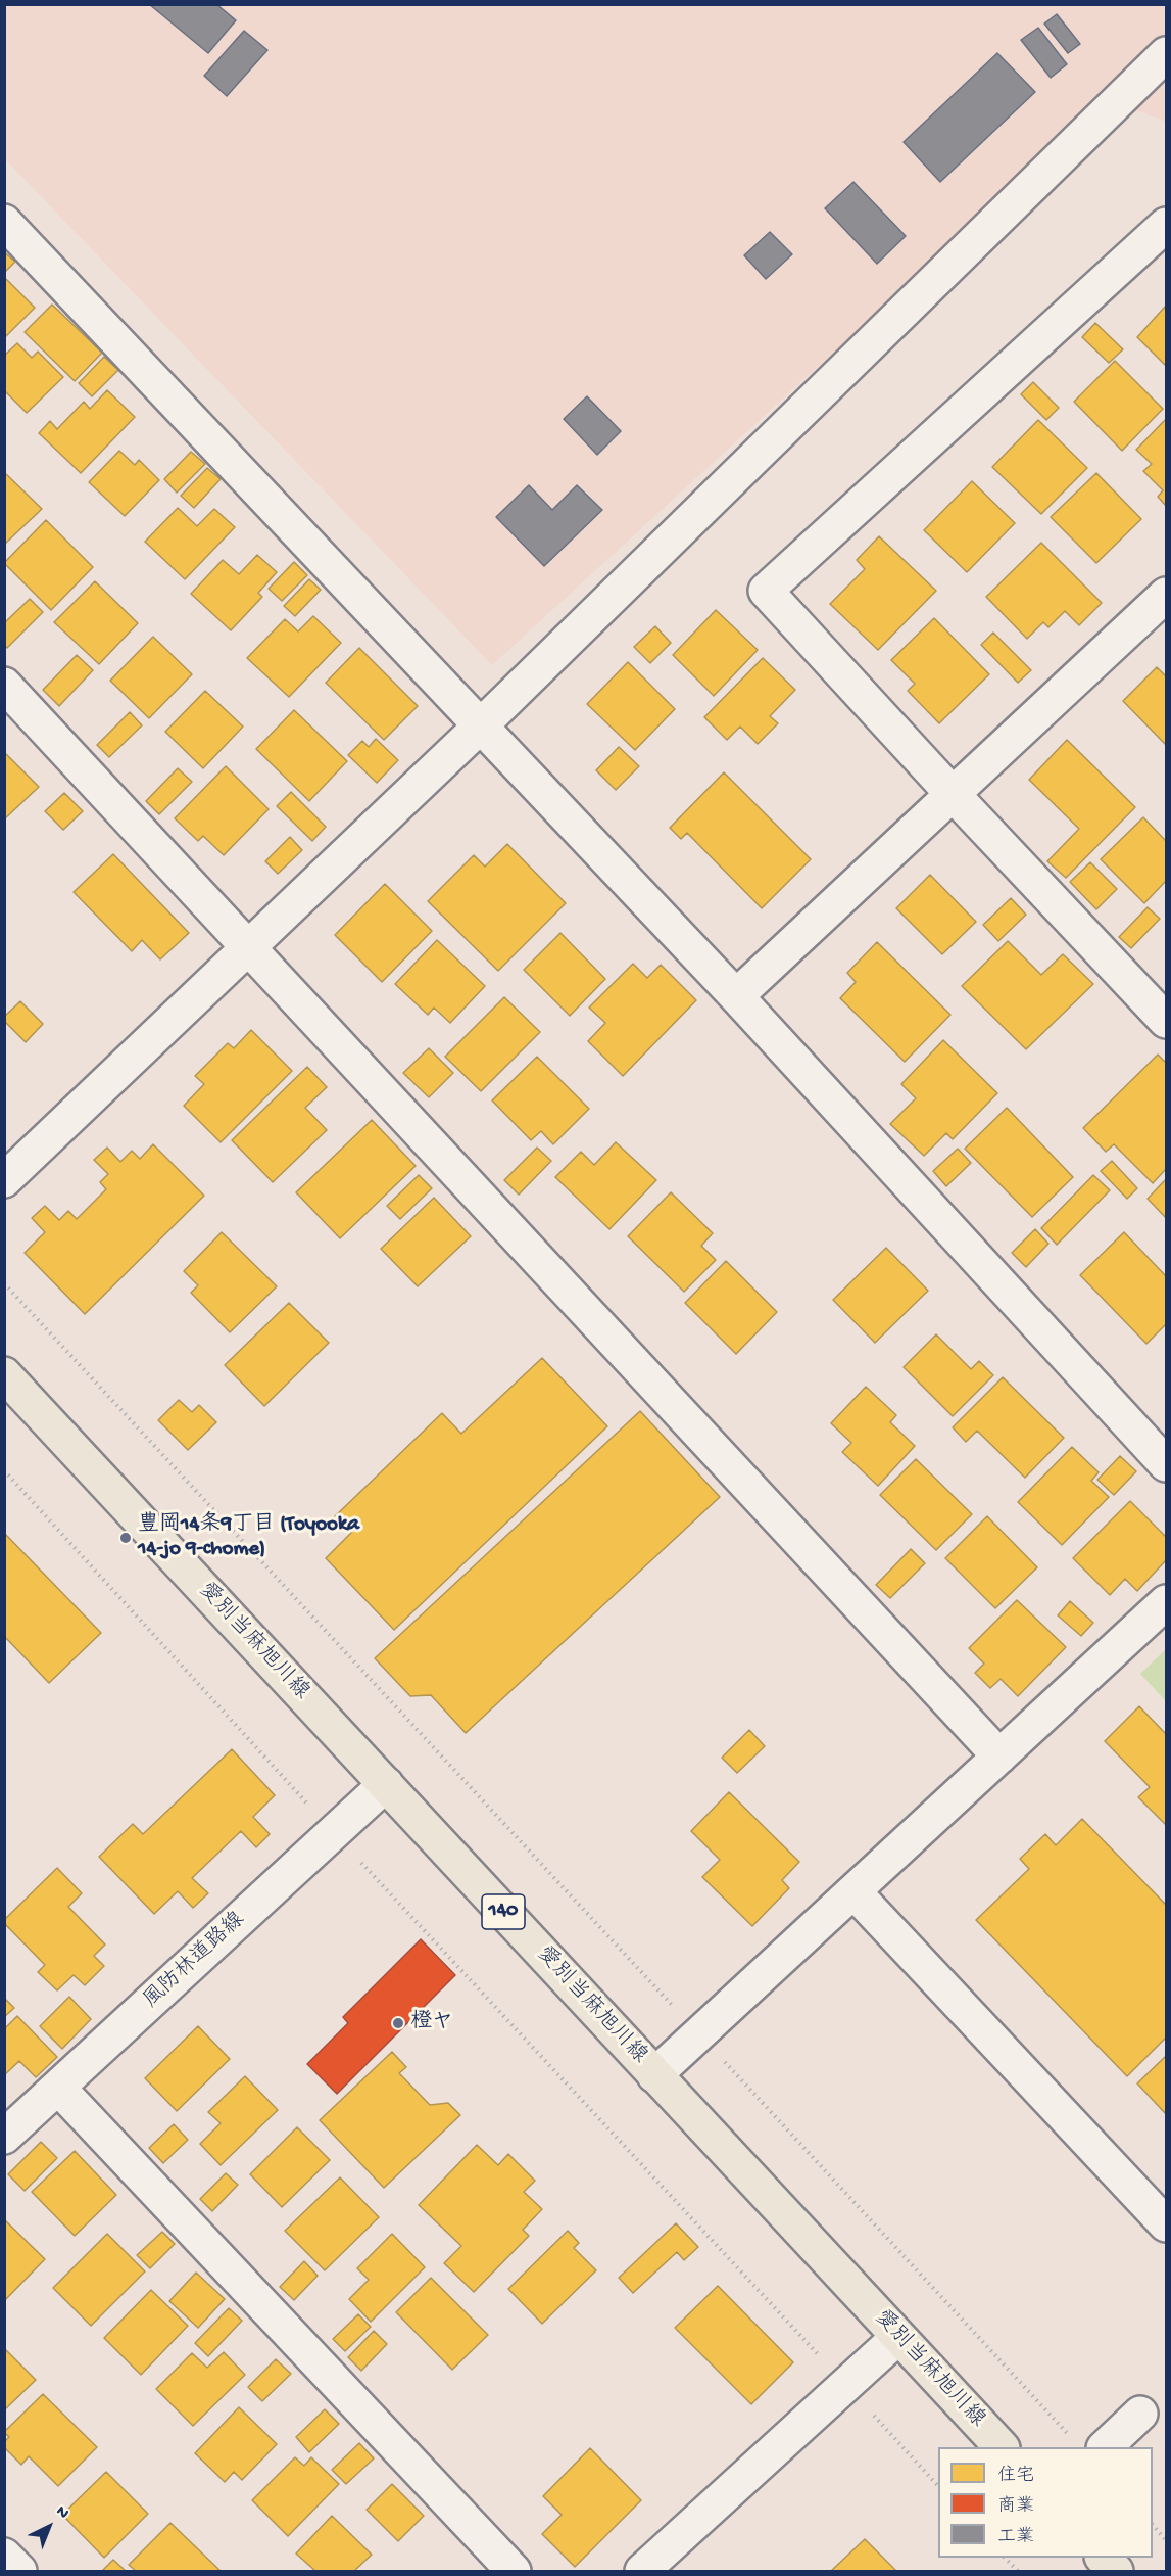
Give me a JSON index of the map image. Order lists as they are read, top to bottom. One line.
{"streets":{"main road":["愛別当麻旭川線","140"],"street":["風防林道路線"]},"crossings":[["愛別当麻旭川線","風防林道路線"]],"places":["豊岡14条9丁目 (Toyooka 14-jo 9-chome)","橙ヤ"],"legend":["住宅","商業","工業"],"north":"top right"}
